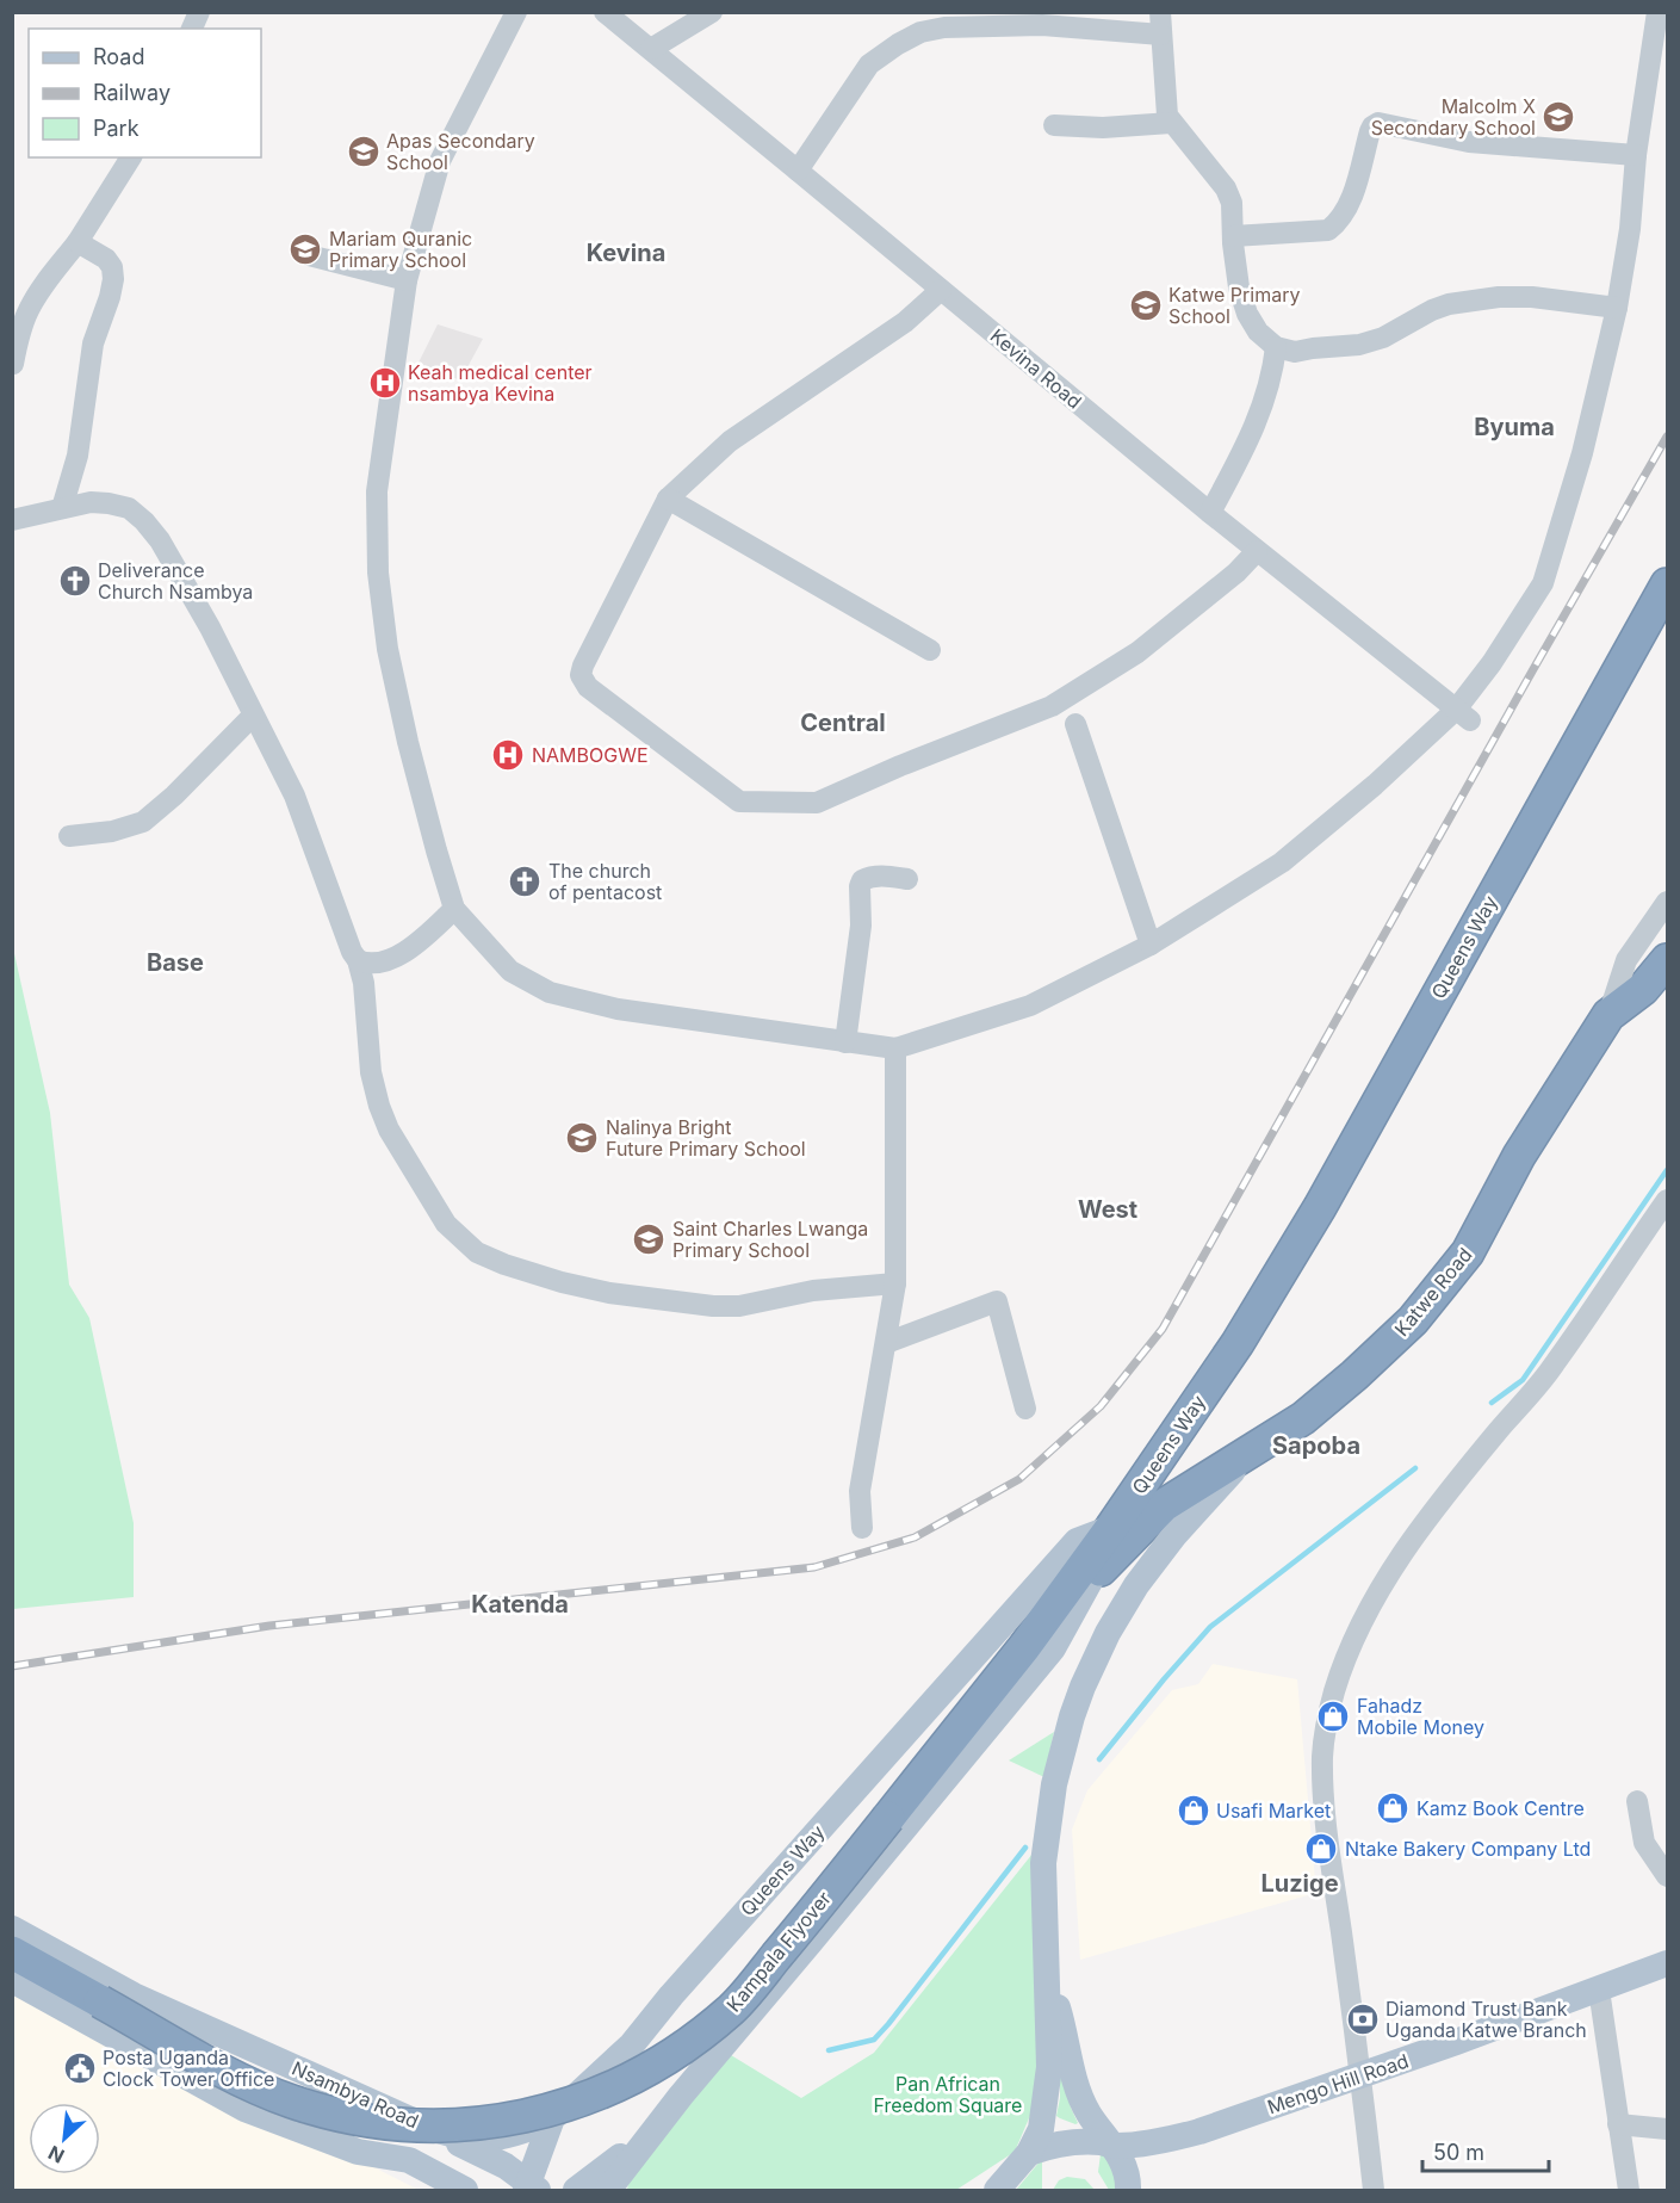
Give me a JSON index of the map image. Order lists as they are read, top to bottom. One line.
{"streets":{"highway":["Queens Way","Katwe Road","Kampala Flyover"],"main road":["Mengo Hill Road","Nsambya Road"],"street":["Kevina Road"]},"crossings":[["Queens Way","Nsambya Road"],["Katwe Road","Kampala Flyover"]],"districts":["Kevina","Byuma","Central","Base","West","Sapoba","Katenda","Luzige"],"parks":["Pan African Freedom Square"],"places":{"school or university":["Malcolm X Secondary School","Apas Secondary School","Mariam Quranic Primary School","Katwe Primary School","Nalinya Bright Future Primary School","Saint Charles Lwanga Primary School"],"hospital":["Keah medical center nsambya Kevina","NAMBOGWE"],"church":["Deliverance Church Nsambya","The church of pentacost"],"shop":["Fahadz Mobile Money","Kamz Book Centre","Usafi Market","Ntake Bakery Company Ltd"],"bank":["Diamond Trust Bank Uganda Katwe Branch"],"public building":["Posta Uganda Clock Tower Office"]},"legend":["Road","Railway","Park"],"scale_bar":"50 m","north":"bottom left"}
